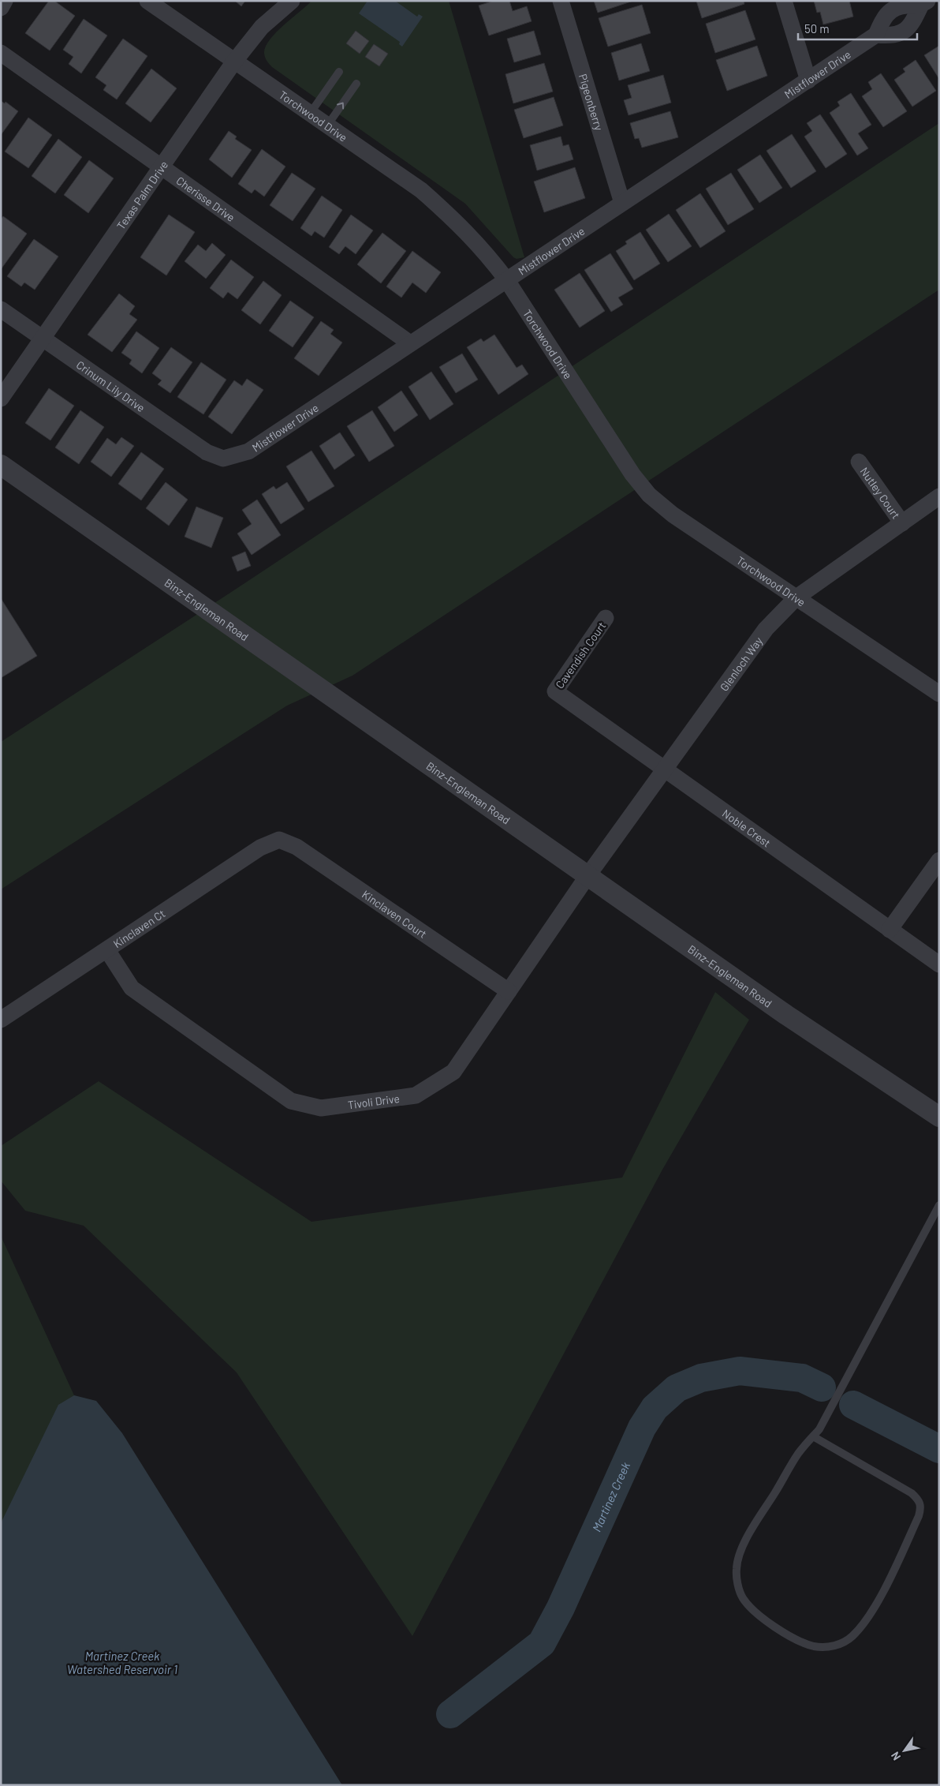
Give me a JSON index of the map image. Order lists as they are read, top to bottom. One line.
{"streets":{"street":["Mistflower Drive","Pigeonberry","Torchwood Drive","Texas Palm Drive","Cherisse Drive","Crinum Lily Drive","Nutley Court","Binz-Engleman Road","Cavendish Court","Glenloch Way","Noble Crest","Kinclaven Court","Kinclaven Ct","Tivoli Drive"]},"crossings":[["Mistflower Drive","Pigeonberry"],["Mistflower Drive","Torchwood Drive"],["Mistflower Drive","Cherisse Drive"],["Mistflower Drive","Crinum Lily Drive"],["Torchwood Drive","Texas Palm Drive"],["Torchwood Drive","Glenloch Way"],["Texas Palm Drive","Cherisse Drive"],["Texas Palm Drive","Crinum Lily Drive"],["Nutley Court","Glenloch Way"],["Binz-Engleman Road","Glenloch Way"],["Binz-Engleman Road","Tivoli Drive"],["Cavendish Court","Noble Crest"],["Glenloch Way","Noble Crest"],["Glenloch Way","Tivoli Drive"],["Kinclaven Court","Kinclaven Ct"],["Kinclaven Court","Tivoli Drive"],["Kinclaven Ct","Tivoli Drive"]],"water":["Martinez Creek","Martinez Creek Watershed Reservoir 1"],"scale_bar":"50 m","north":"bottom left"}
